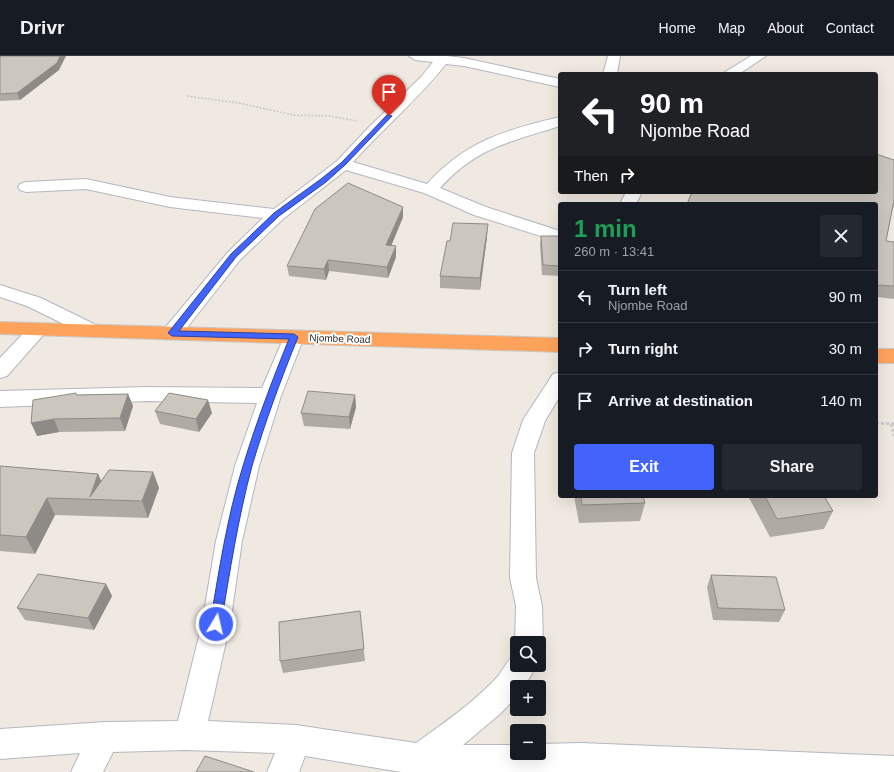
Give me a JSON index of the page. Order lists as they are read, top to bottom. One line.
{"streets":{"highway":["Njombe Road"]},"page":{"header":"Drivr","nav":["Home","Map","About","Contact"],"turn":["90 m","Njombe Road"],"then":"Then","heading":["1 min","260 m · 13:41"],"list":[{"name":"Turn left","note":"Njombe Road","value":"90 m"},{"name":"Turn right","value":"30 m"},{"name":"Arrive at destination","value":"140 m"}],"buttons":["Exit","Share"],"map_buttons":["+","−"]}}
